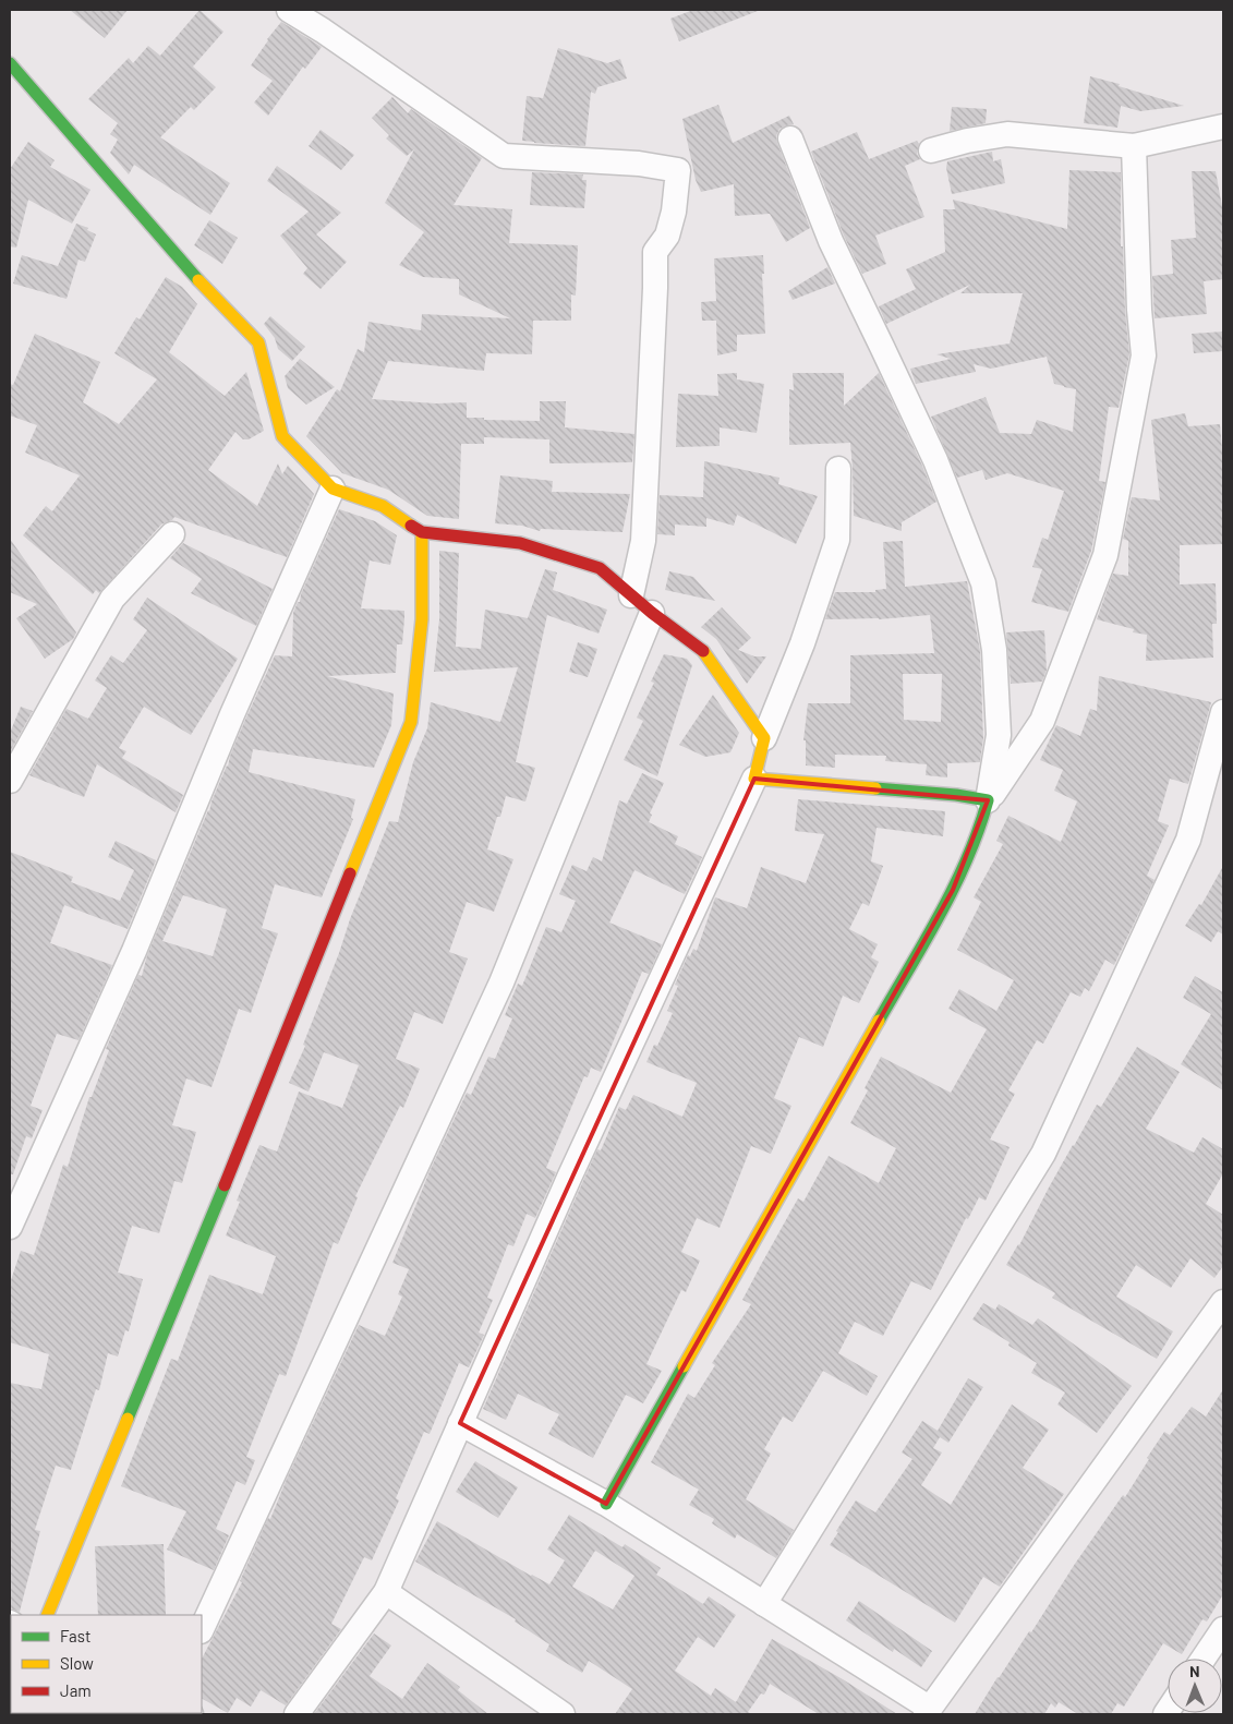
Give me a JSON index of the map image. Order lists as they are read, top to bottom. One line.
{"legend":["Fast","Slow","Jam"],"north":"top"}
